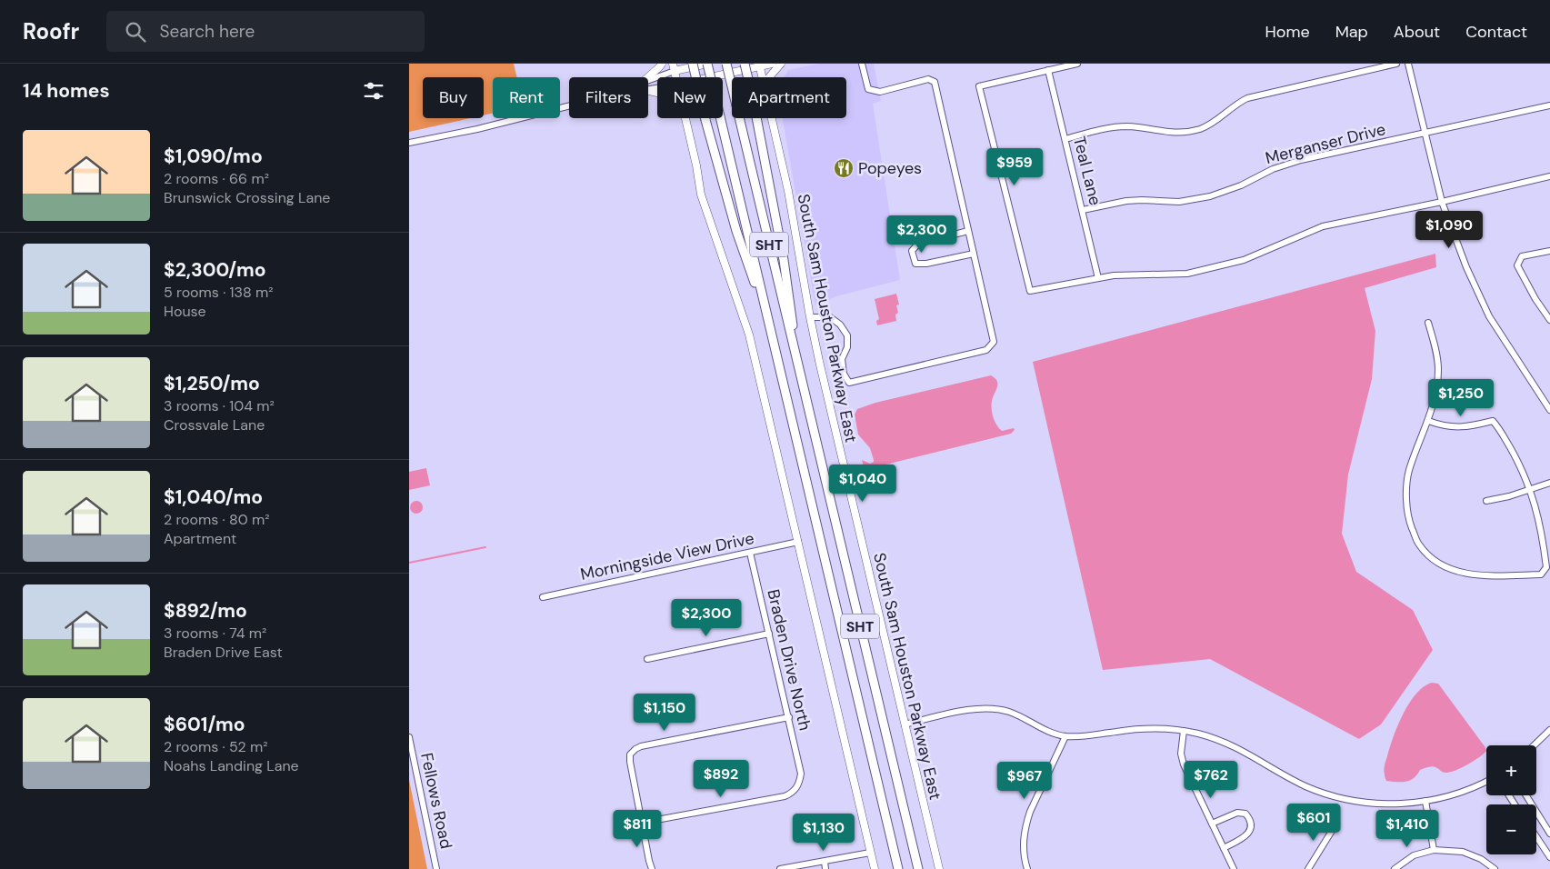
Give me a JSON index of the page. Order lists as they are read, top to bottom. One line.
{"streets":{"highway":["SHT"],"main road":["South Sam Houston Parkway East"],"street":["Merganser Drive","Teal Lane","Morningside View Drive","Braden Drive North","Fellows Road"]},"crossings":[["Merganser Drive","Teal Lane"],["Morningside View Drive","Braden Drive North"]],"places":{"restaurant":["Popeyes"]},"page":{"header":"Roofr","search":"Search here","nav":["Home","Map","About","Contact"],"heading":"14 homes","chip":["Buy","Rent","Filters","New","Apartment"],"list":[{"name":"$1,090/mo","note":"2 rooms · 66 m² · Brunswick Crossing Lane"},{"name":"$2,300/mo","note":"5 rooms · 138 m² · House"},{"name":"$1,250/mo","note":"3 rooms · 104 m² · Crossvale Lane"},{"name":"$1,040/mo","note":"2 rooms · 80 m² · Apartment"},{"name":"$892/mo","note":"3 rooms · 74 m² · Braden Drive East"},{"name":"$601/mo","note":"2 rooms · 52 m² · Noahs Landing Lane"}],"price":["$959","$1,090","$2,300","$1,250","$1,040","$2,300","$1,150","$892","$762","$967","$601","$811","$1,410","$1,130"],"map_buttons":["+","−"]}}
